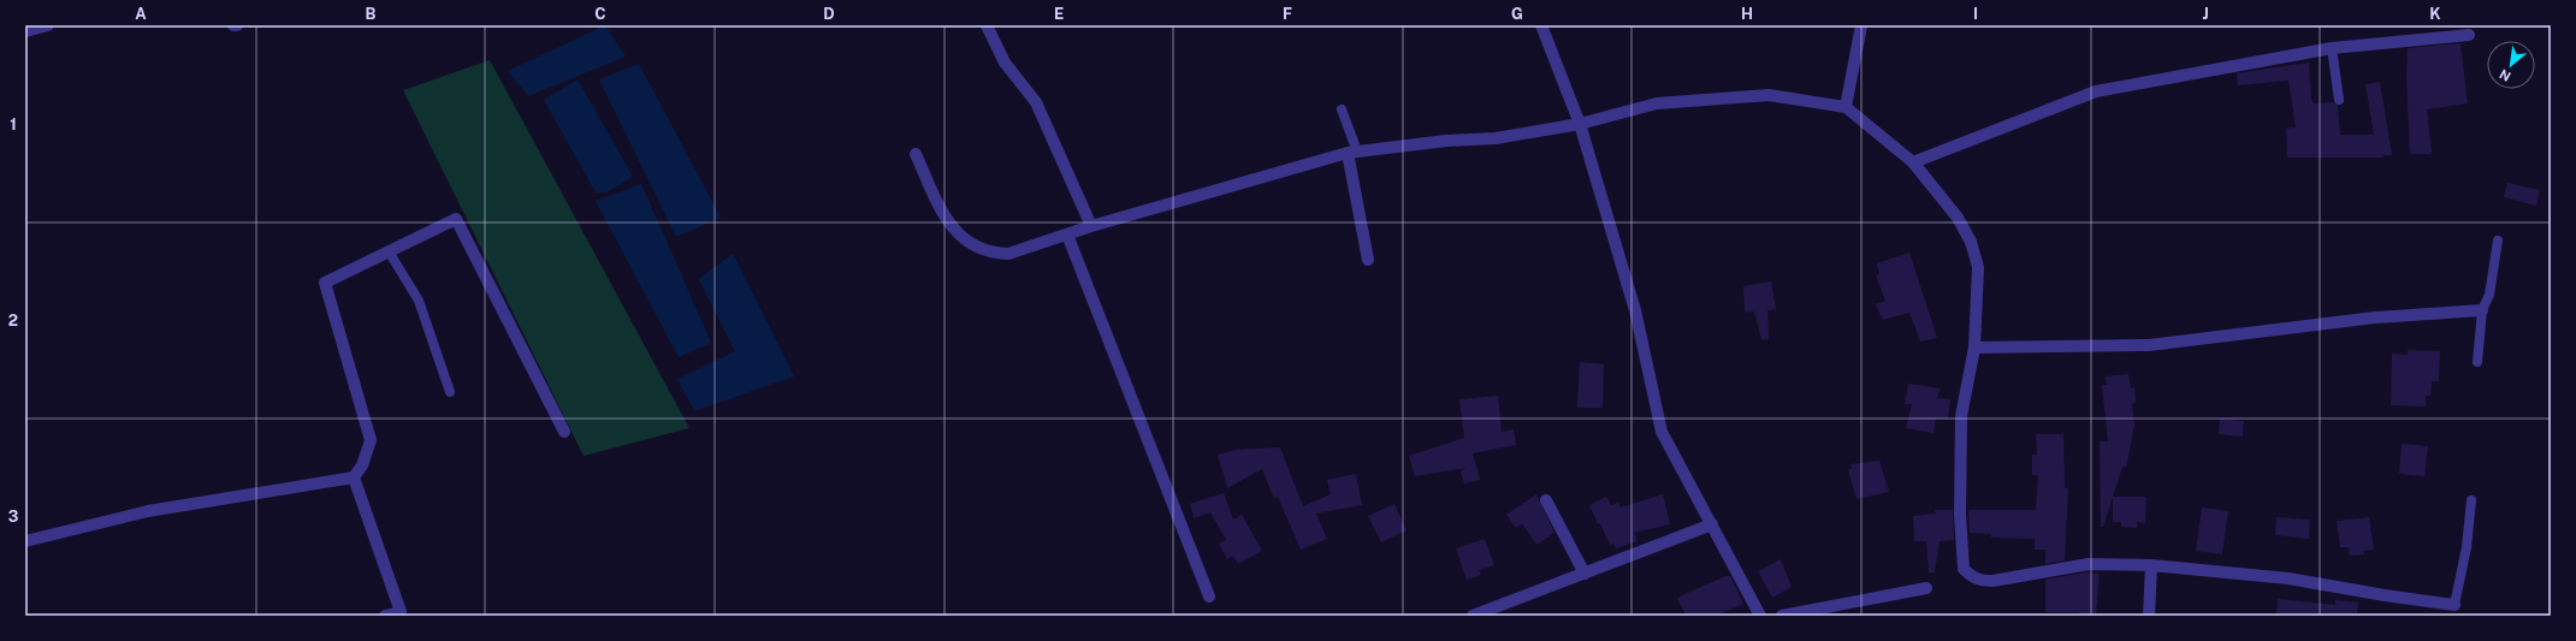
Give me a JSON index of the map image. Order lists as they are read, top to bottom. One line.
{"north":"bottom left","grid":{"columns":["A","B","C","D","E","F","G","H","I","J","K"],"rows":["1","2","3"]}}
